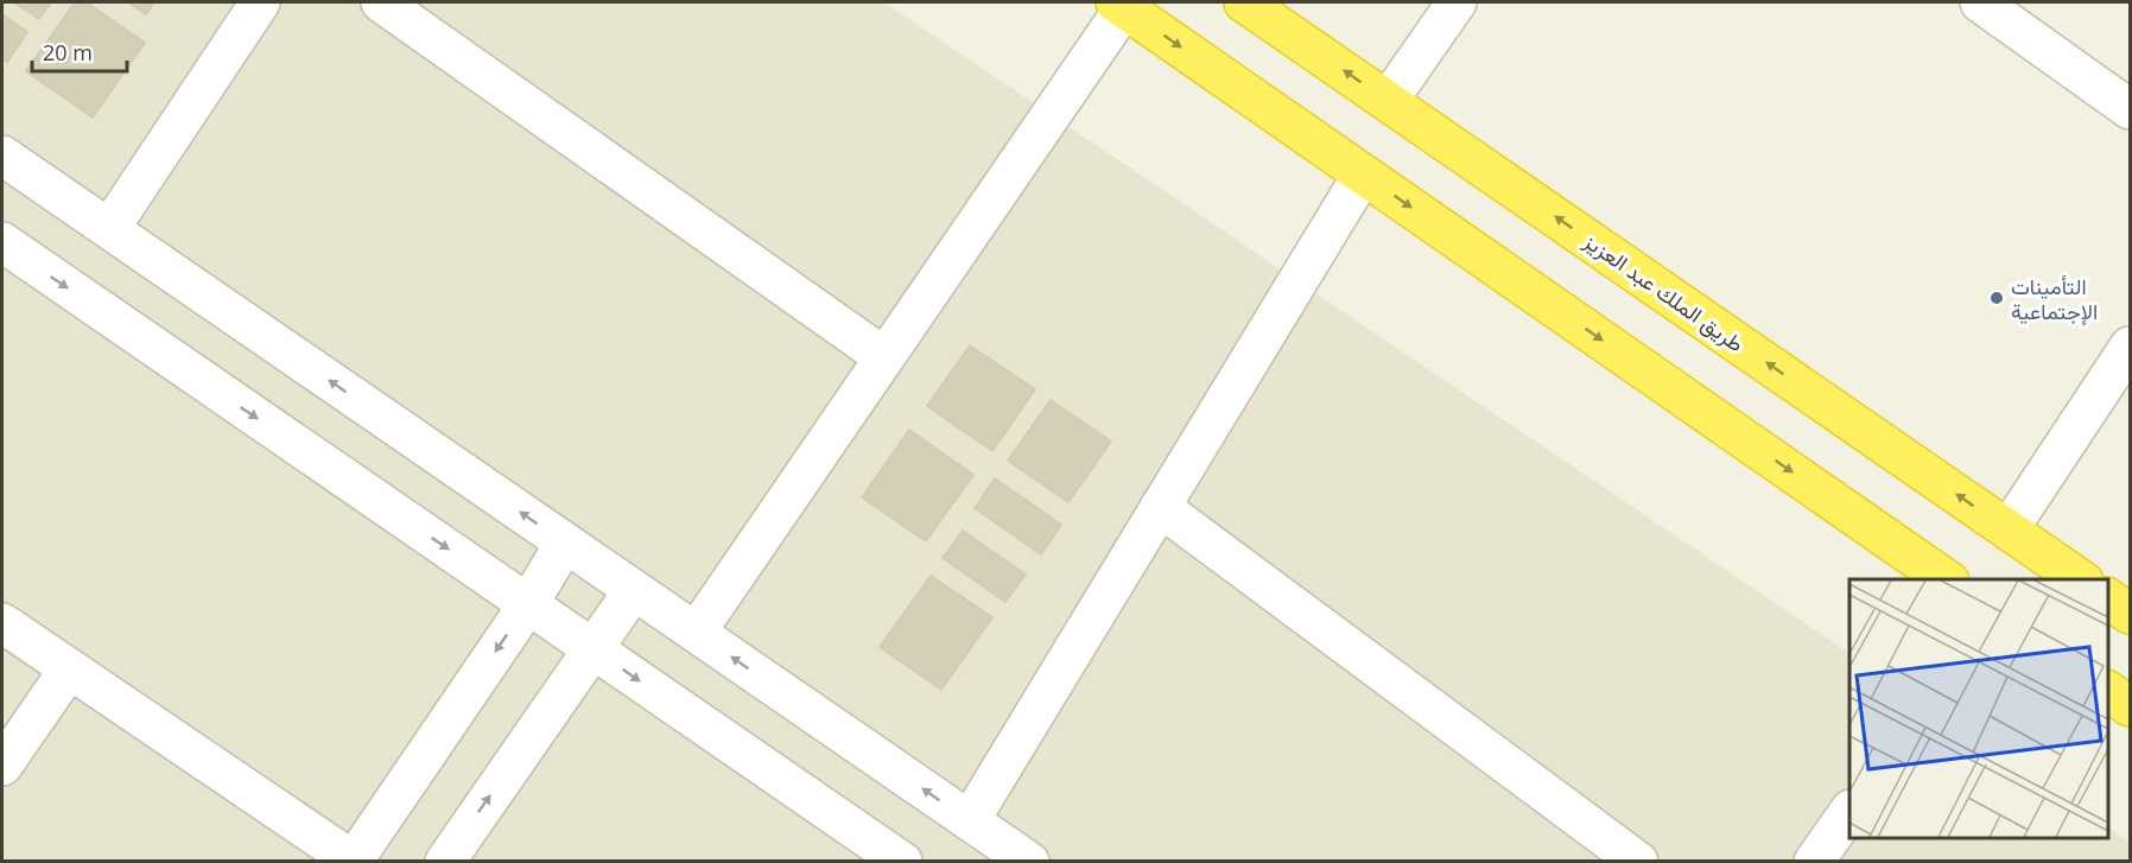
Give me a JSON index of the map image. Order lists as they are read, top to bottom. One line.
{"streets":{"highway":["طريق الملك عبد العزيز"]},"places":["التأمينات الإجتماعية"],"scale_bar":"20 m"}
